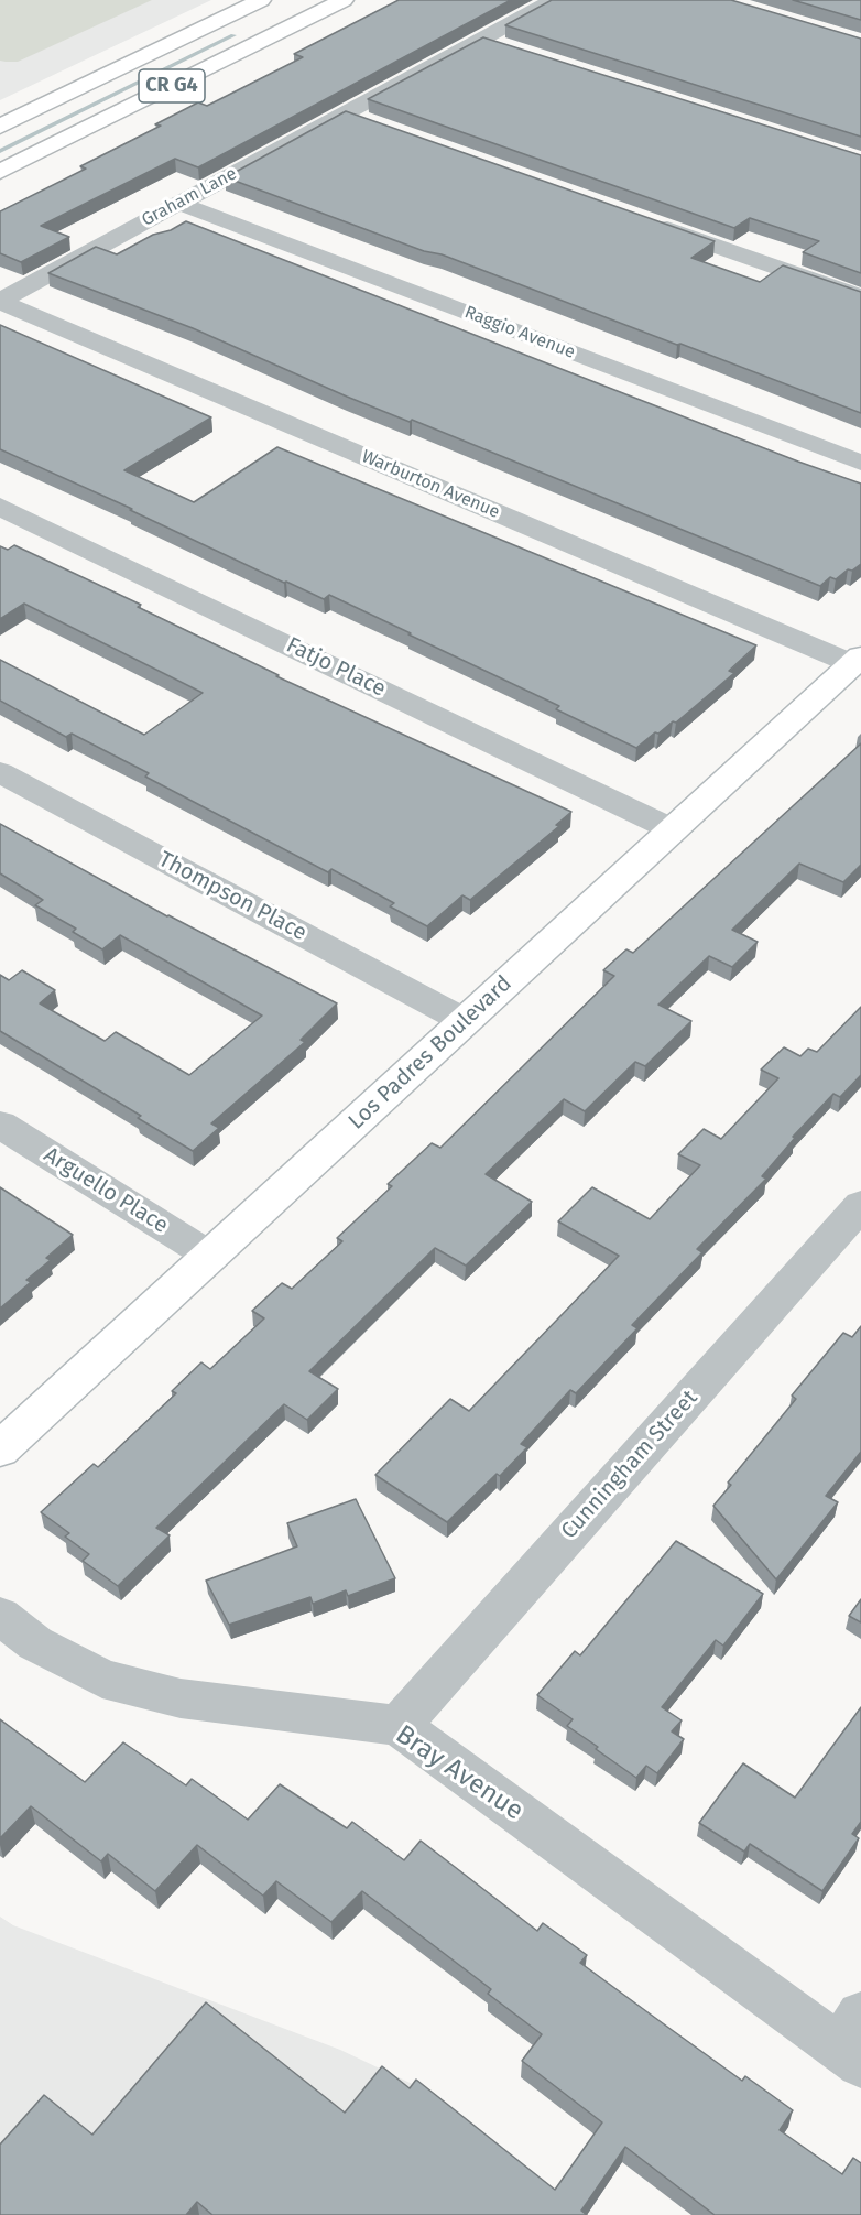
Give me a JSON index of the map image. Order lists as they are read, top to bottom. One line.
{"streets":{"main road":["CR G4","Los Padres Boulevard"],"street":["Graham Lane","Raggio Avenue","Warburton Avenue","Fatjo Place","Thompson Place","Arguello Place","Cunningham Street","Bray Avenue"]},"crossings":[["Graham Lane","Raggio Avenue"],["Graham Lane","Warburton Avenue"],["Warburton Avenue","Los Padres Boulevard"],["Fatjo Place","Los Padres Boulevard"],["Thompson Place","Los Padres Boulevard"],["Los Padres Boulevard","Arguello Place"],["Cunningham Street","Bray Avenue"]]}
